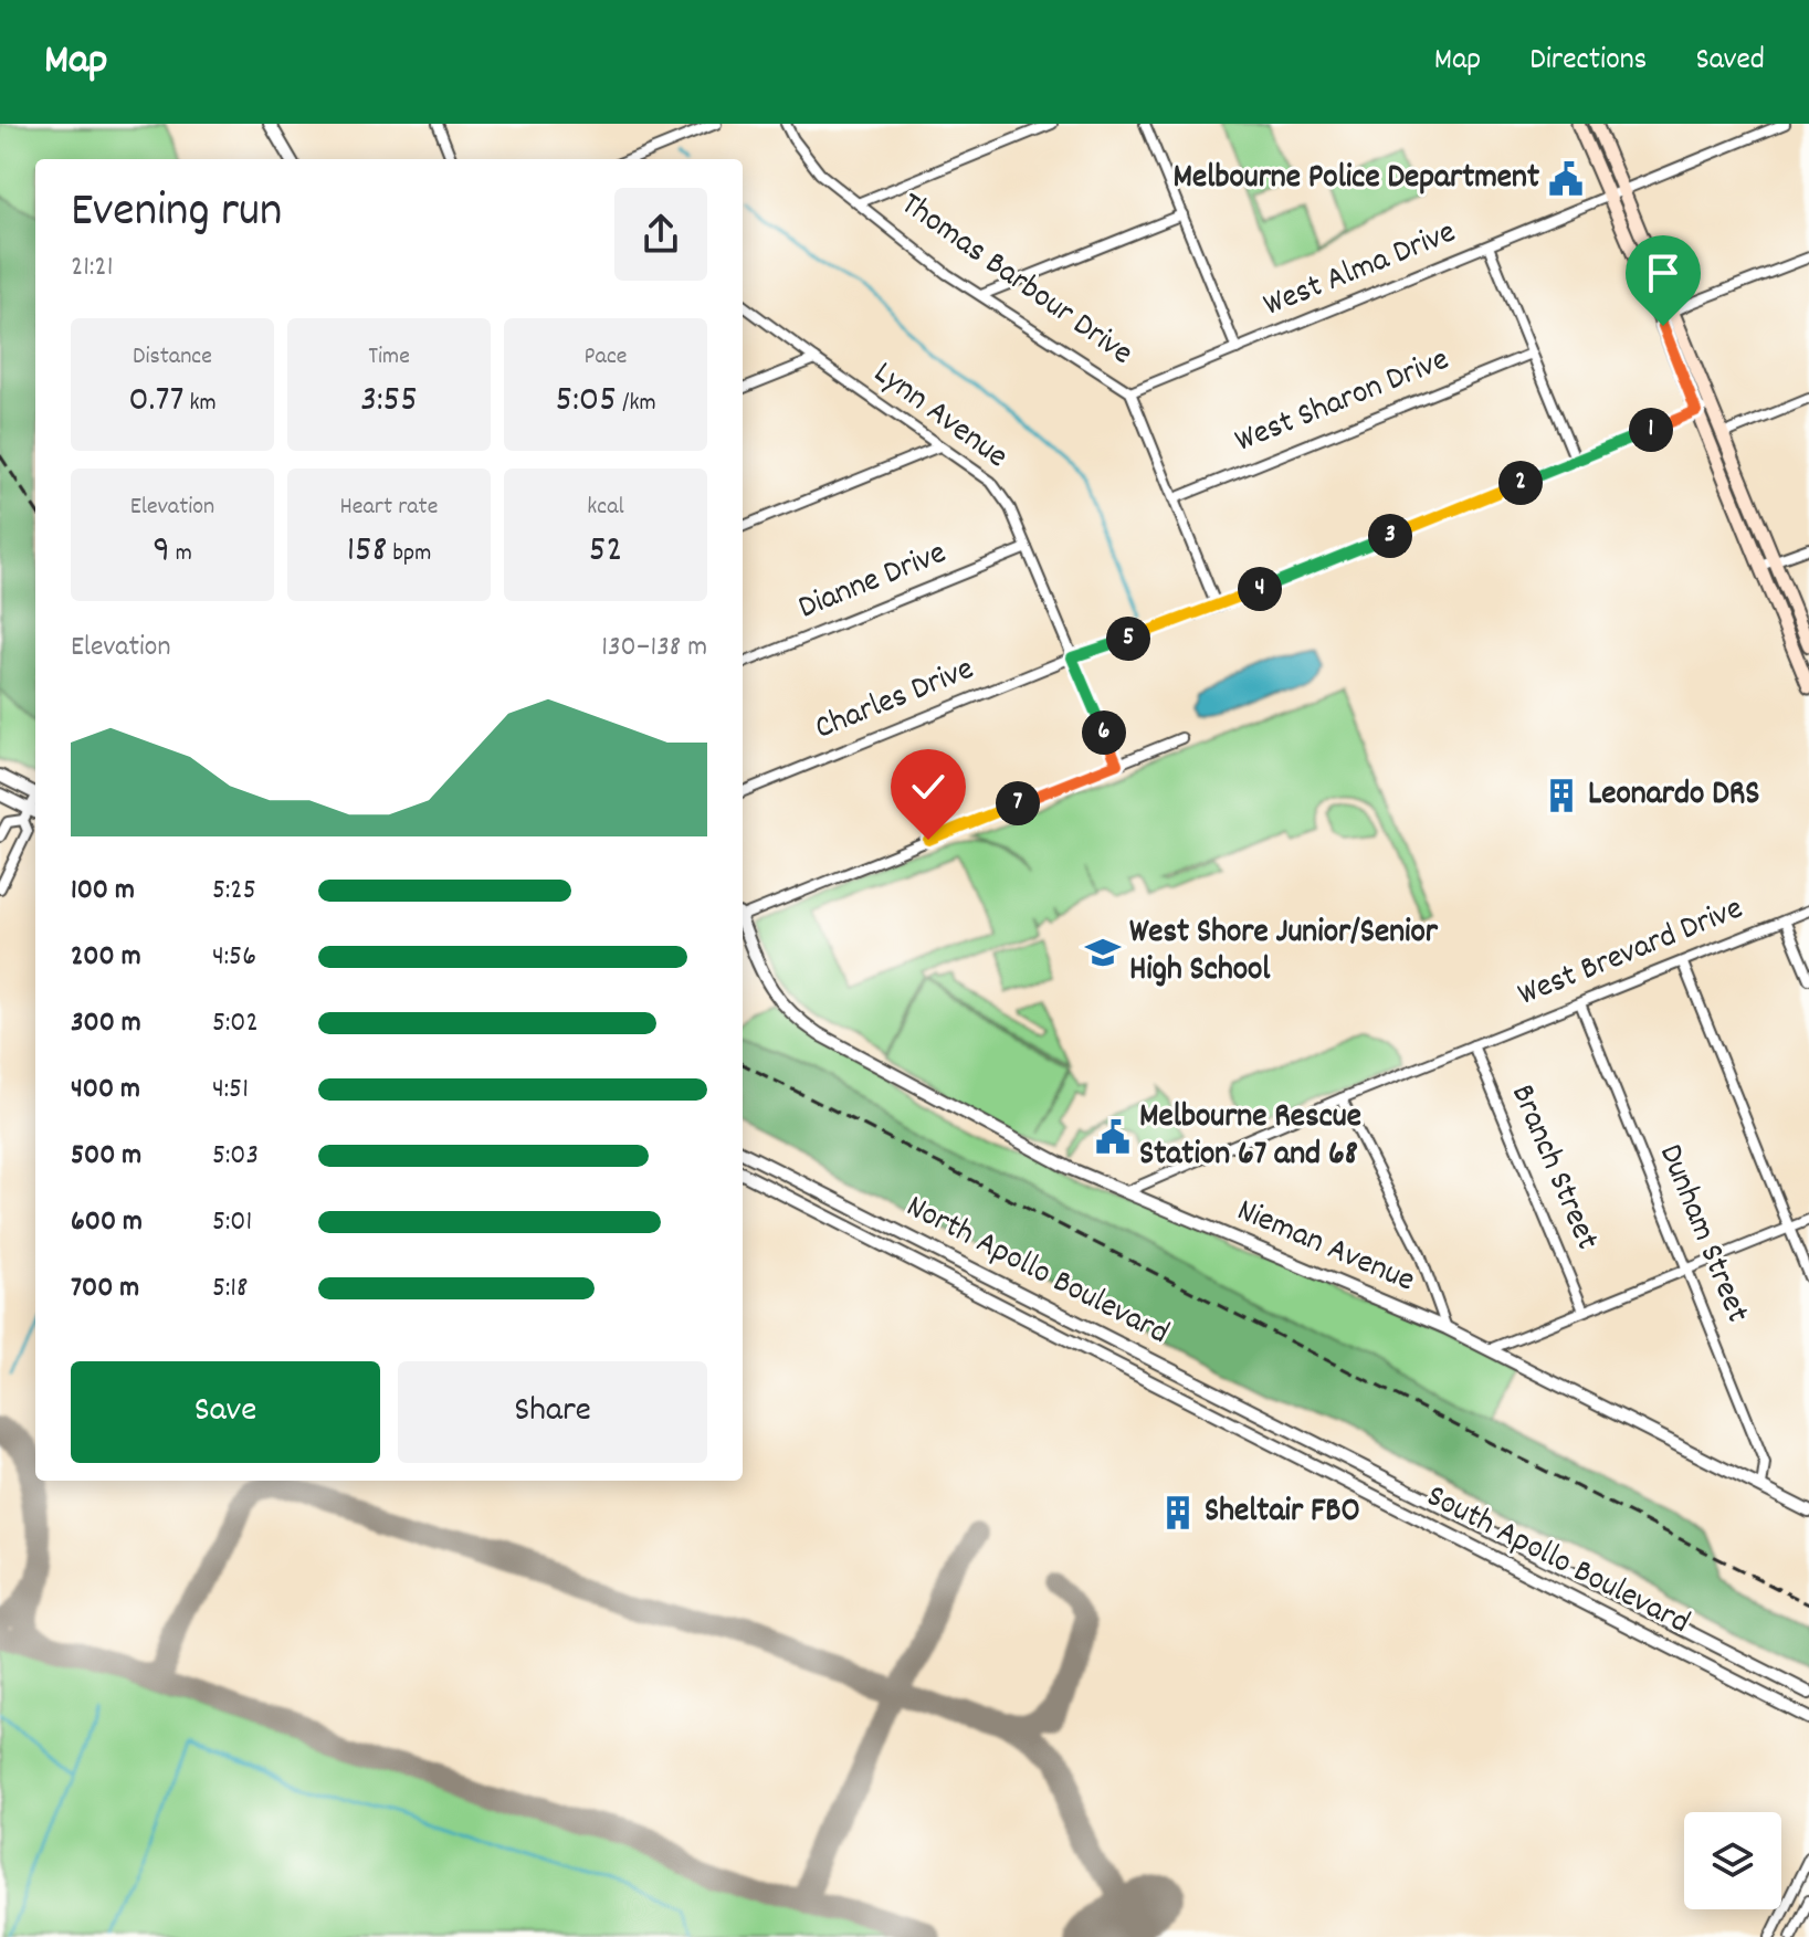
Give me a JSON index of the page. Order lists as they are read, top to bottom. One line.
{"streets":{"street":["West Alma Drive","Thomas Barbour Drive","West Sharon Drive","Lynn Avenue","Dianne Drive","Charles Drive","West Brevard Drive","Branch Street","Dunham Street","Nieman Avenue","North Apollo Boulevard","South Apollo Boulevard"]},"crossings":[["West Alma Drive","Thomas Barbour Drive"],["Thomas Barbour Drive","West Sharon Drive"],["Thomas Barbour Drive","Charles Drive"],["Lynn Avenue","Dianne Drive"],["Lynn Avenue","Charles Drive"],["West Brevard Drive","Branch Street"],["West Brevard Drive","Dunham Street"],["West Brevard Drive","Nieman Avenue"],["Dunham Street","Nieman Avenue"],["North Apollo Boulevard","South Apollo Boulevard"]],"places":{"public building":["Melbourne Police Department","Melbourne Rescue Station 67 and 68"],"building":["Leonardo DRS","Sheltair FBO"],"school or university":["West Shore Junior/Senior High School"]},"page":{"header":"Map","nav":["Map","Directions","Saved"],"heading":["Evening run","21:21"],"stats":[["Distance","0.77 km"],["Time","3:55"],["Pace","5:05 /km"],["Elevation","9 m"],["Heart rate","158 bpm"],["kcal","52"]],"pins":["1","2","3","4","5","6","7"],"chart":["Elevation","130–138 m"],"list":[{"name":"100 m","note":"5:25"},{"name":"200 m","note":"4:56"},{"name":"300 m","note":"5:02"},{"name":"400 m","note":"4:51"},{"name":"500 m","note":"5:03"},{"name":"600 m","note":"5:01"},{"name":"700 m","note":"5:18"}],"buttons":["Save","Share"]}}
